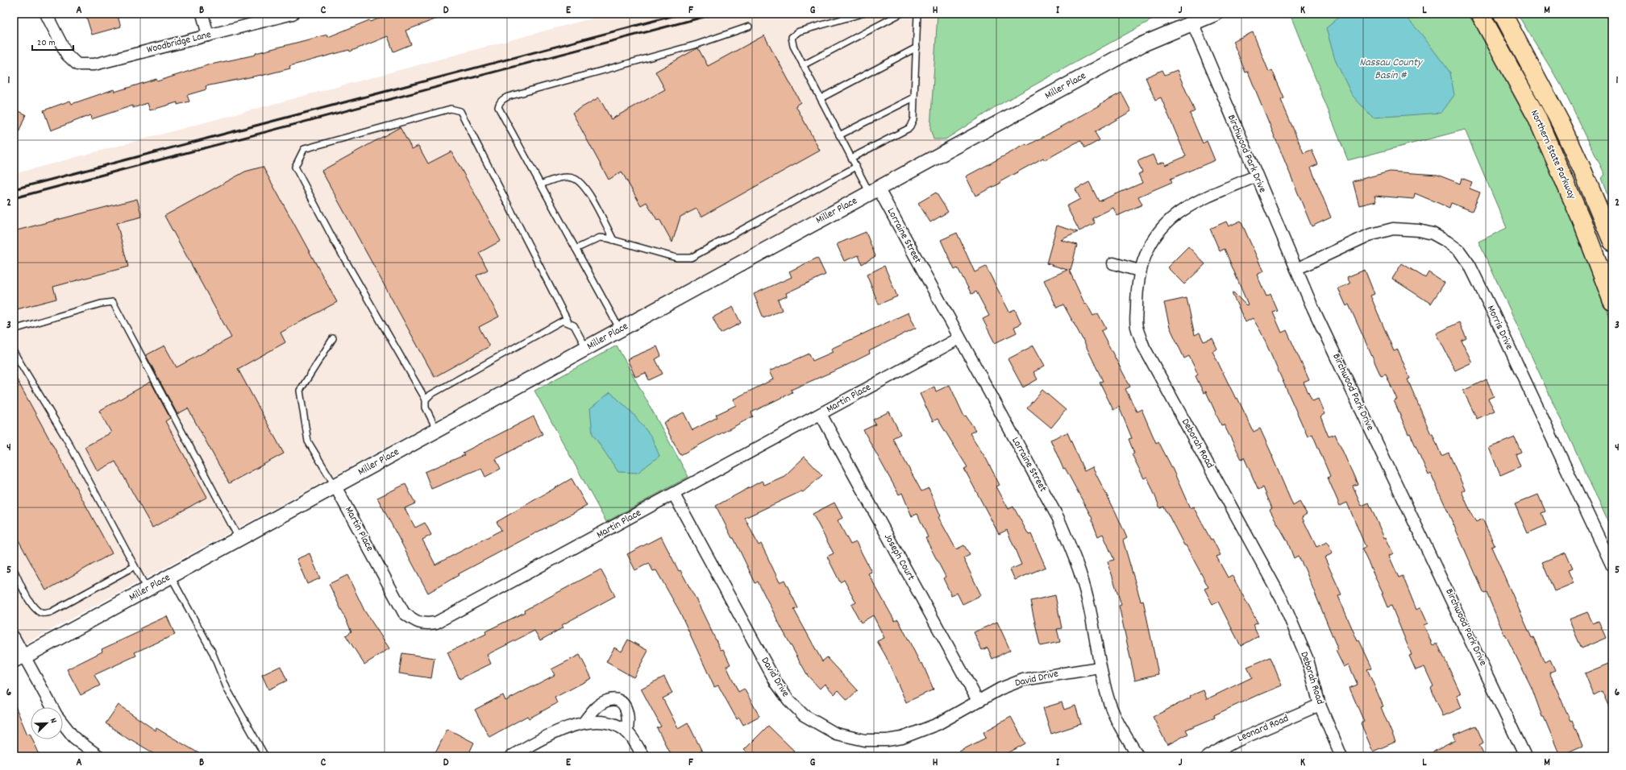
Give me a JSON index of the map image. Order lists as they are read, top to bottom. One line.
{"streets":{"highway":["Northern State Parkway"],"street":["Woodbridge Lane","Miller Place","Birchwood Park Drive","Lorraine Street","Morris Drive","Martin Place","Deborah Road","Joseph Court","David Drive","Leonard Road"]},"crossings":[["Miller Place","Birchwood Park Drive"],["Miller Place","Lorraine Street"],["Miller Place","Martin Place"],["Birchwood Park Drive","Morris Drive"],["Birchwood Park Drive","Deborah Road"],["Lorraine Street","Martin Place"],["Lorraine Street","David Drive"],["Martin Place","Joseph Court"],["Martin Place","David Drive"],["Deborah Road","Leonard Road"],["Joseph Court","David Drive"]],"water":["Nassau County Basin #"],"scale_bar":"20 m","north":"top right","grid":{"columns":["A","B","C","D","E","F","G","H","I","J","K","L","M"],"rows":["1","2","3","4","5","6"]}}
